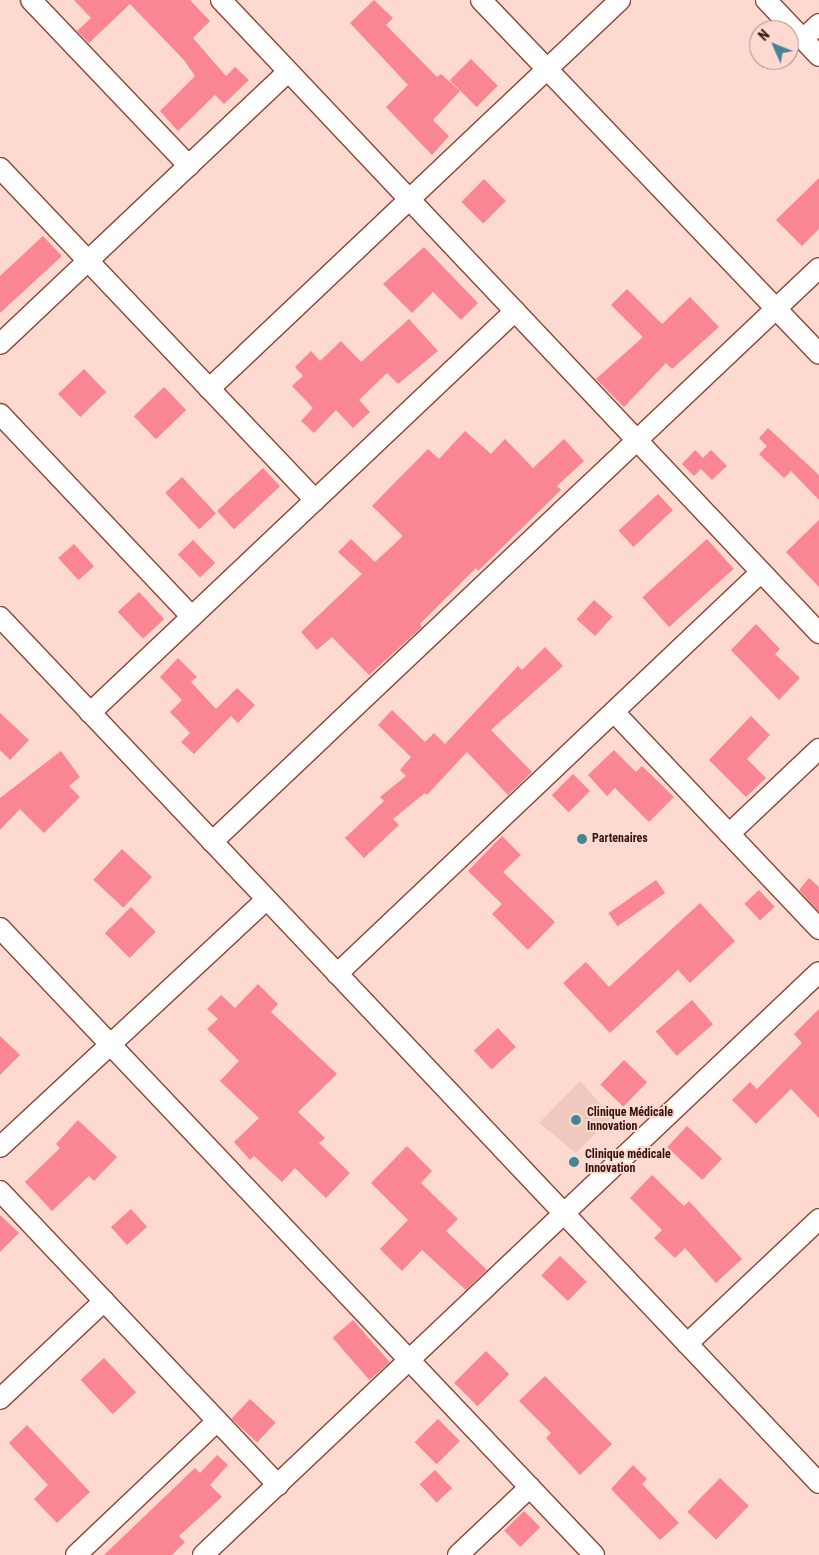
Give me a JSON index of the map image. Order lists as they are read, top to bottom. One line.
{"places":["Partenaires","Clinique Médicale Innovation","Clinique médicale Innovation"],"north":"top left"}
